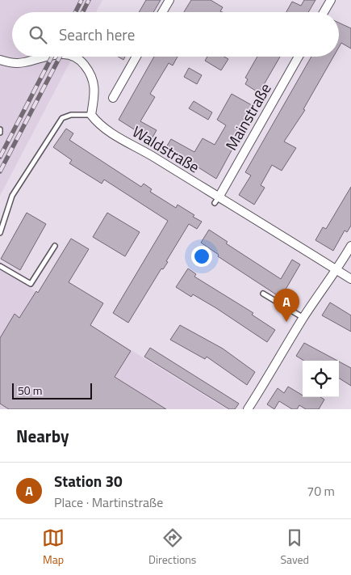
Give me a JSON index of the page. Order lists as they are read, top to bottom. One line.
{"streets":{"street":["Mainstraße","Waldstraße"]},"crossings":[["Mainstraße","Waldstraße"]],"scale_bar":"50 m","page":{"search":"Search here","pins":"A","scale":"50 m","heading":"Nearby","list":[{"mark":"A","name":"Station 30","note":"Place · Martinstraße","value":"70 m"}],"nav":["Map","Directions","Saved"]}}
